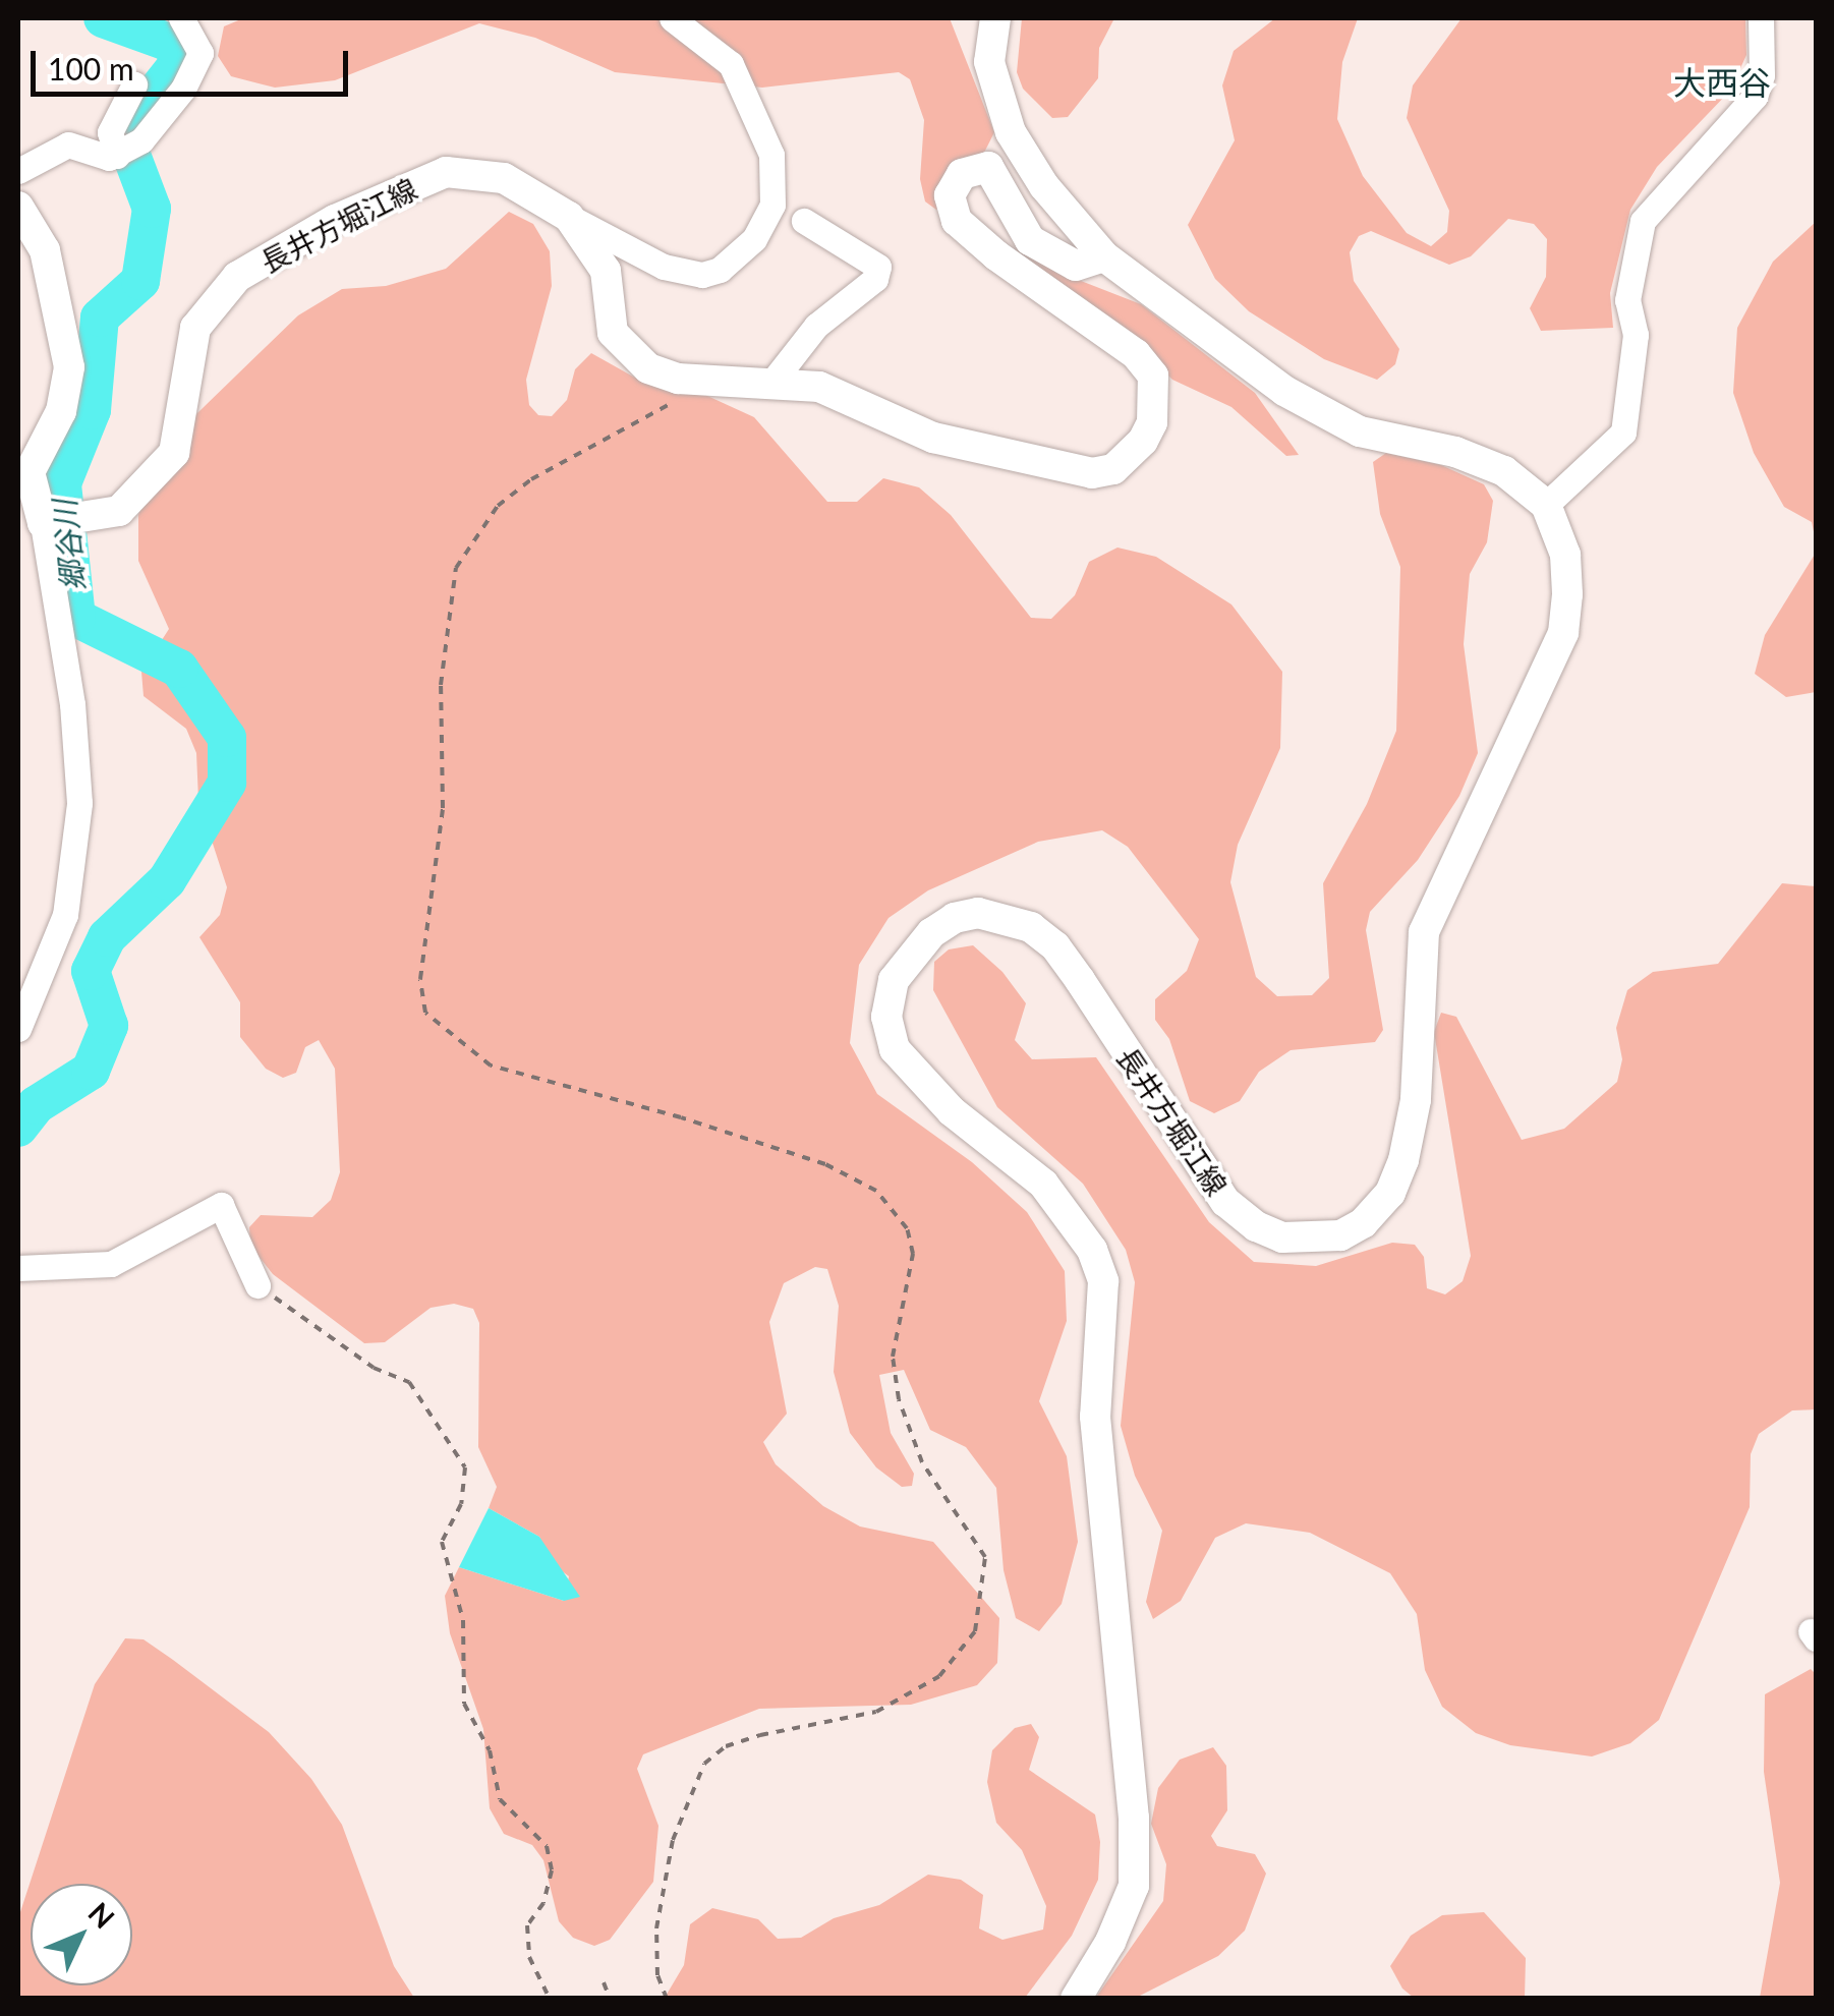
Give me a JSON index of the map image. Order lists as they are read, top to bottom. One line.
{"streets":{"main road":["長井方堀江線"]},"districts":["大西谷"],"water":["郷谷川"],"scale_bar":"100 m","north":"top right"}
